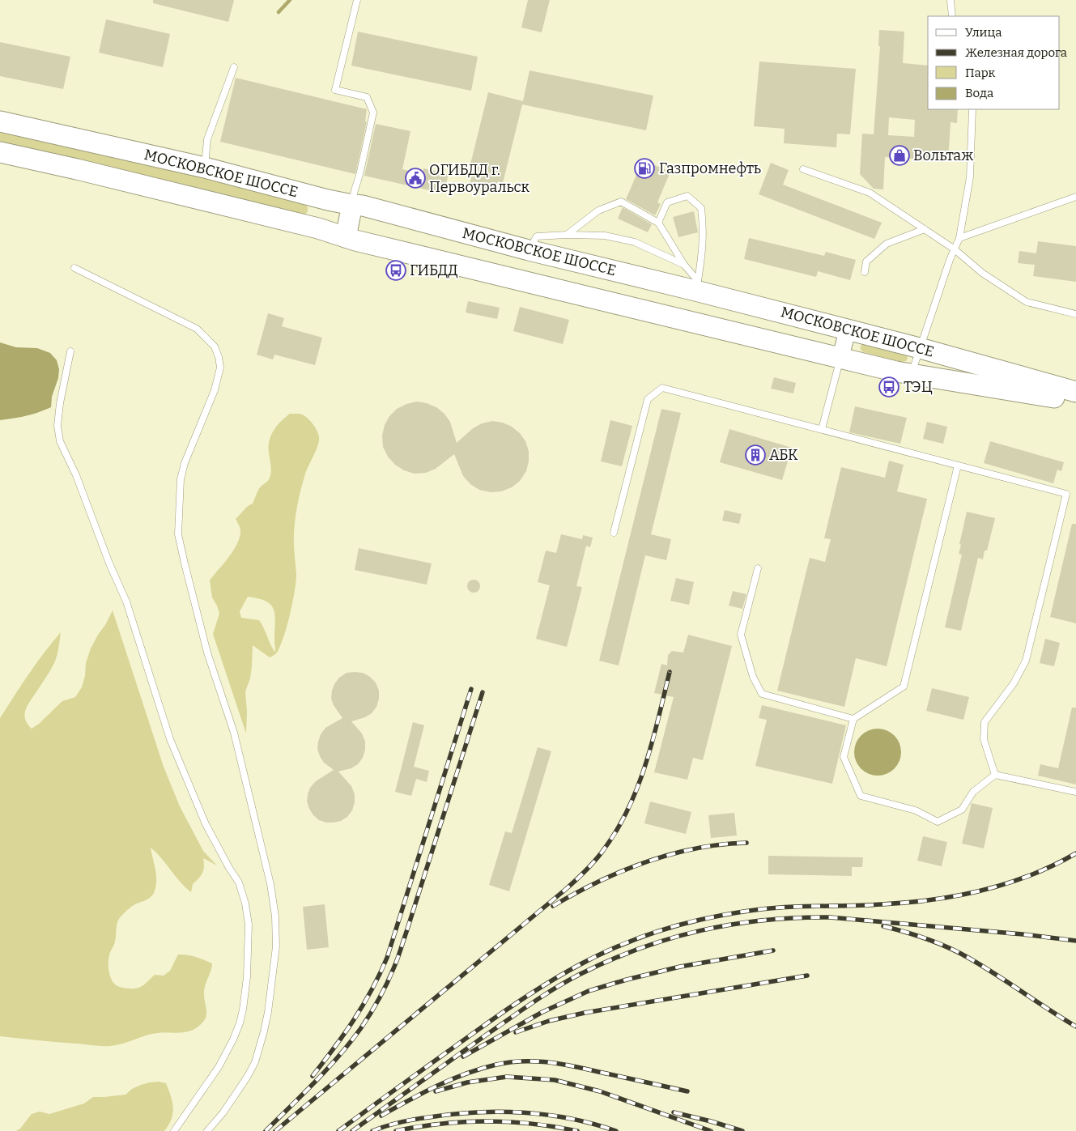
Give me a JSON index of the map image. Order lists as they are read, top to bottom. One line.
{"streets":{"main road":["МОСКОВСКОЕ ШОССЕ"]},"places":{"shop":["Вольтаж"],"fuel station":["Газпромнефть"],"public building":["ОГИБДД г. Первоуральск"],"bus stop":["ГИБДД","ТЭЦ"],"building":["АБК"]},"legend":["Улица","Железная дорога","Парк","Вода"]}
